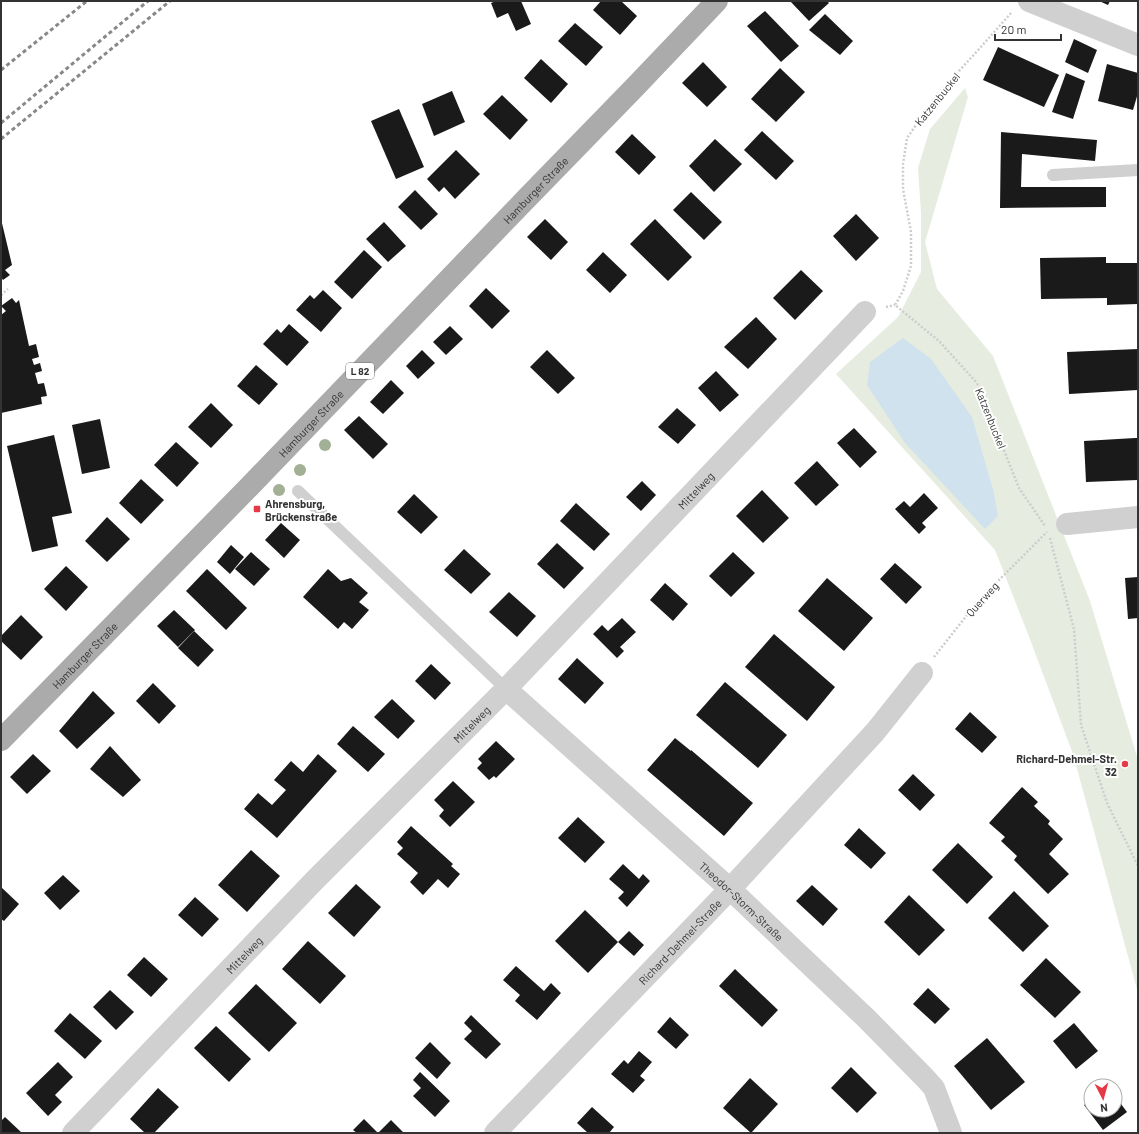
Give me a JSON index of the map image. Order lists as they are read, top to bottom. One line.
{"streets":{"main road":["Hamburger Straße","L 82"],"street":["Mittelweg","Theodor-Storm-Straße","Richard-Dehmel-Straße"],"path":["Katzenbuckel","Querweg"]},"crossings":[["Katzenbuckel","Querweg"],["Mittelweg","Theodor-Storm-Straße"],["Querweg","Richard-Dehmel-Straße"],["Theodor-Storm-Straße","Richard-Dehmel-Straße"]],"places":{"transit":["Ahrensburg, Brückenstraße"],"other":["Richard-Dehmel-Str. 32"]},"scale_bar":"20 m","north":"bottom"}
